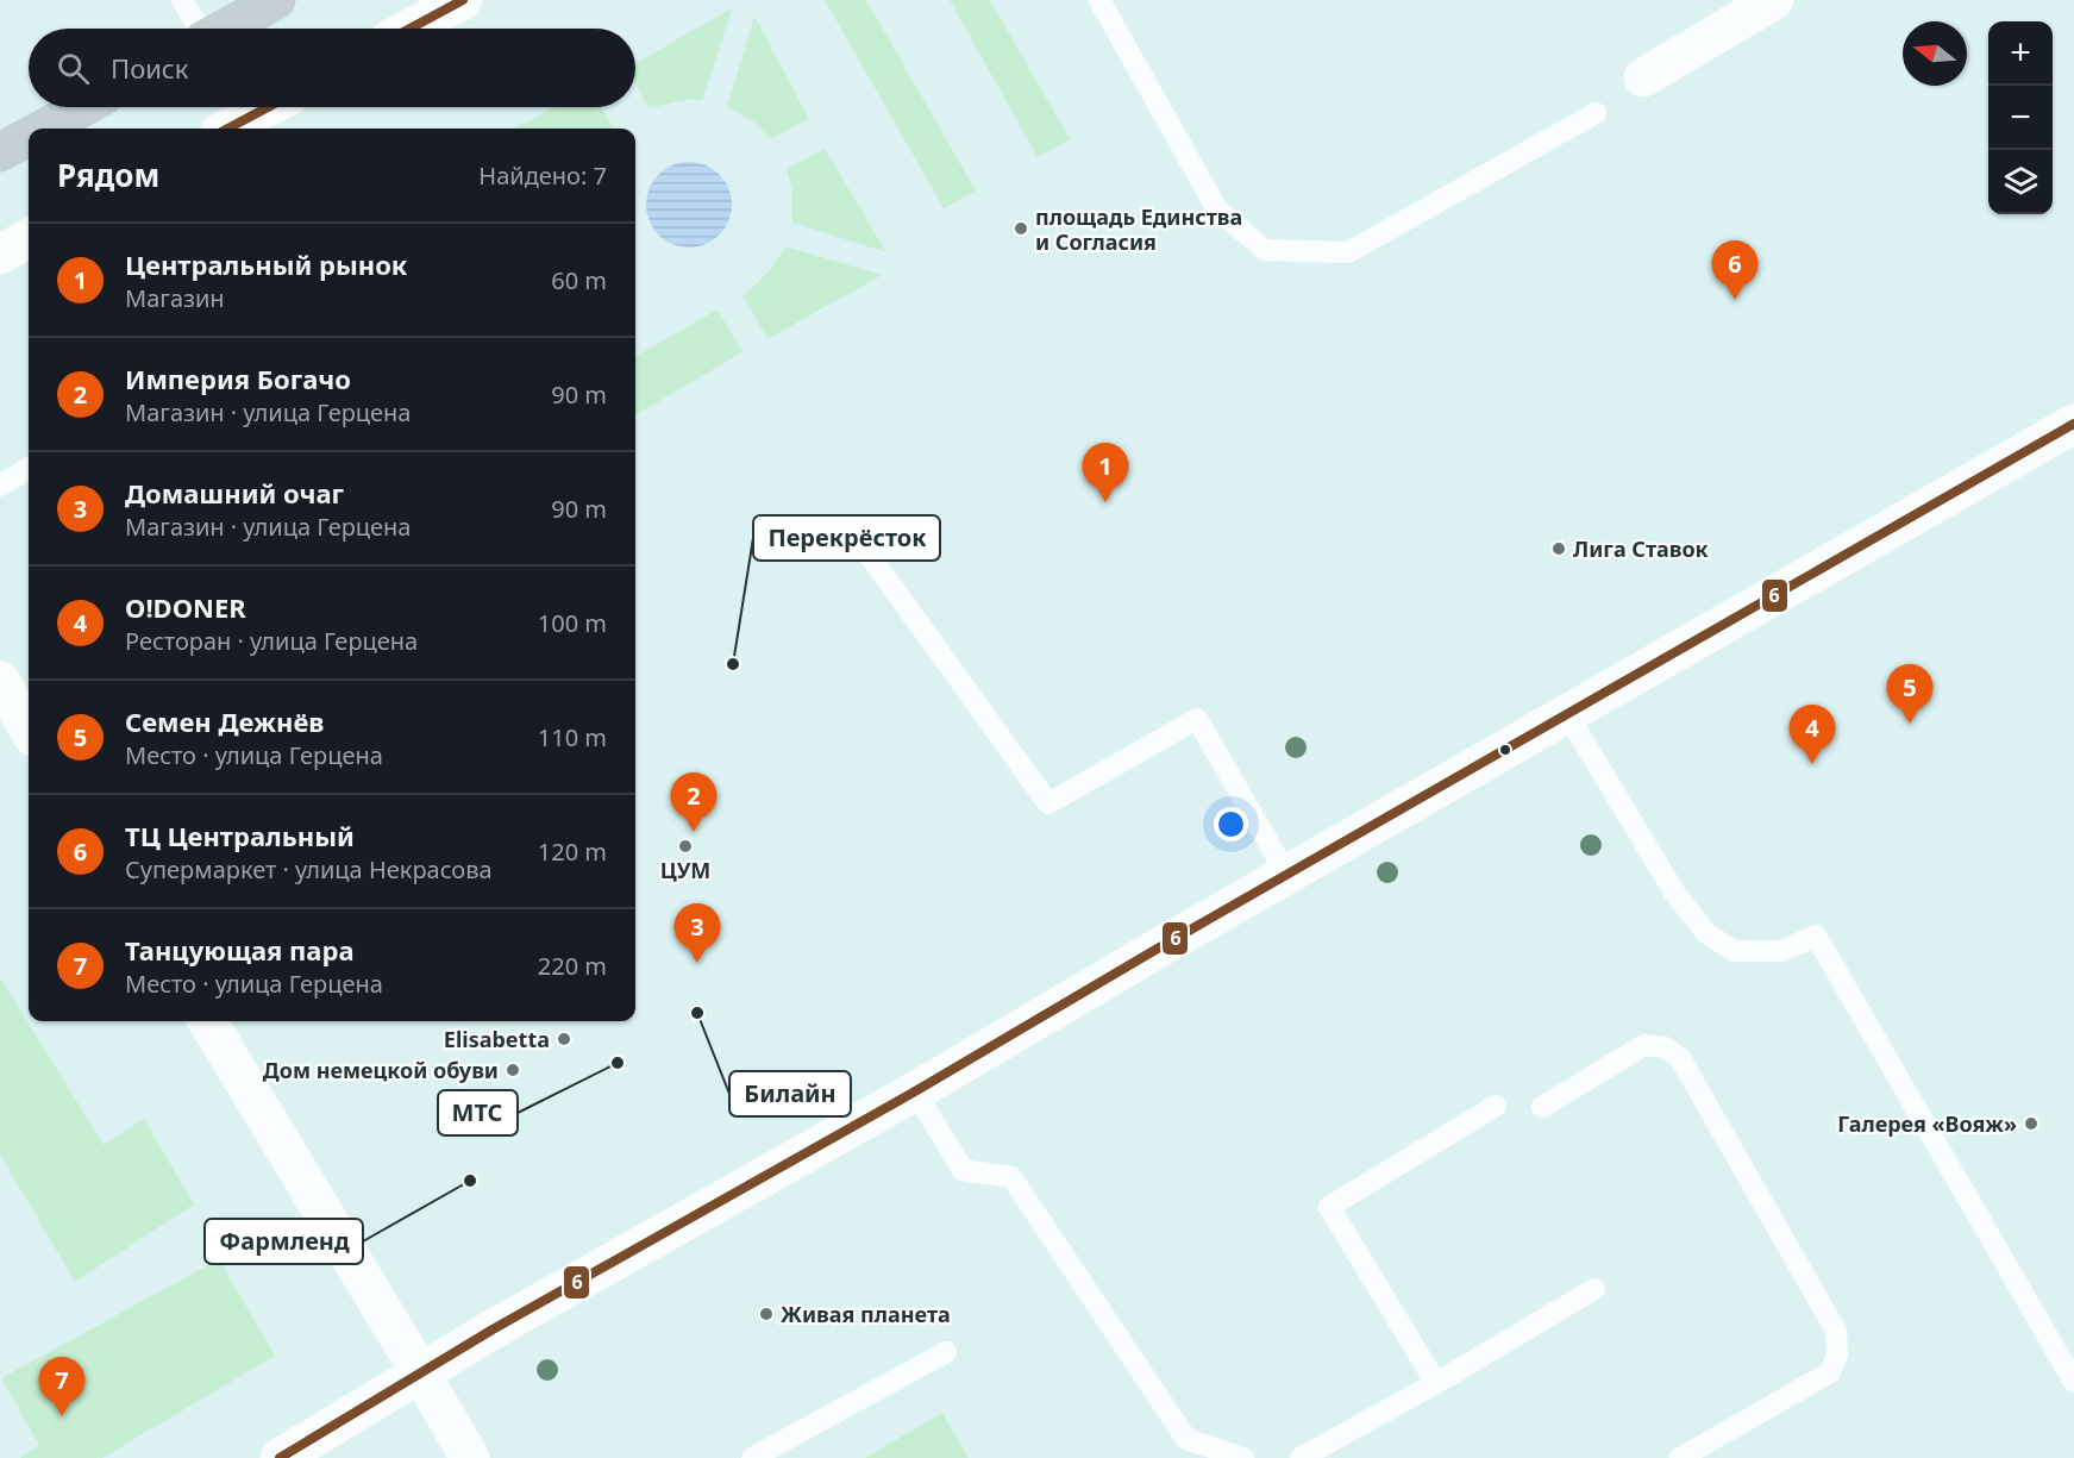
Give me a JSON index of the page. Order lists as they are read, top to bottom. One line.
{"places":["площадь Единства и Согласия","Лига Ставок","Перекрёсток","ЦУМ","Билайн","Elisabetta","МТС","Дом немецкой обуви","Галерея «Вояж»","Фармленд","Живая планета"],"lines":["transit line 6"],"north":"left","page":{"map_buttons":["+","−"],"search":"Поиск","heading":["Рядом","Найдено: 7"],"list":[{"mark":"1","name":"Центральный рынок","note":"Магазин","value":"60 m"},{"mark":"2","name":"Империя Богачо","note":"Магазин · улица Герцена","value":"90 m"},{"mark":"3","name":"Домашний очаг","note":"Магазин · улица Герцена","value":"90 m"},{"mark":"4","name":"O!DONER","note":"Ресторан · улица Герцена","value":"100 m"},{"mark":"5","name":"Семен Дежнёв","note":"Место · улица Герцена","value":"110 m"},{"mark":"6","name":"ТЦ Центральный","note":"Супермаркет · улица Некрасова","value":"120 m"},{"mark":"7","name":"Танцующая пара","note":"Место · улица Герцена","value":"220 m"}],"pins":["6","1","5","4","2","3","7"]}}
